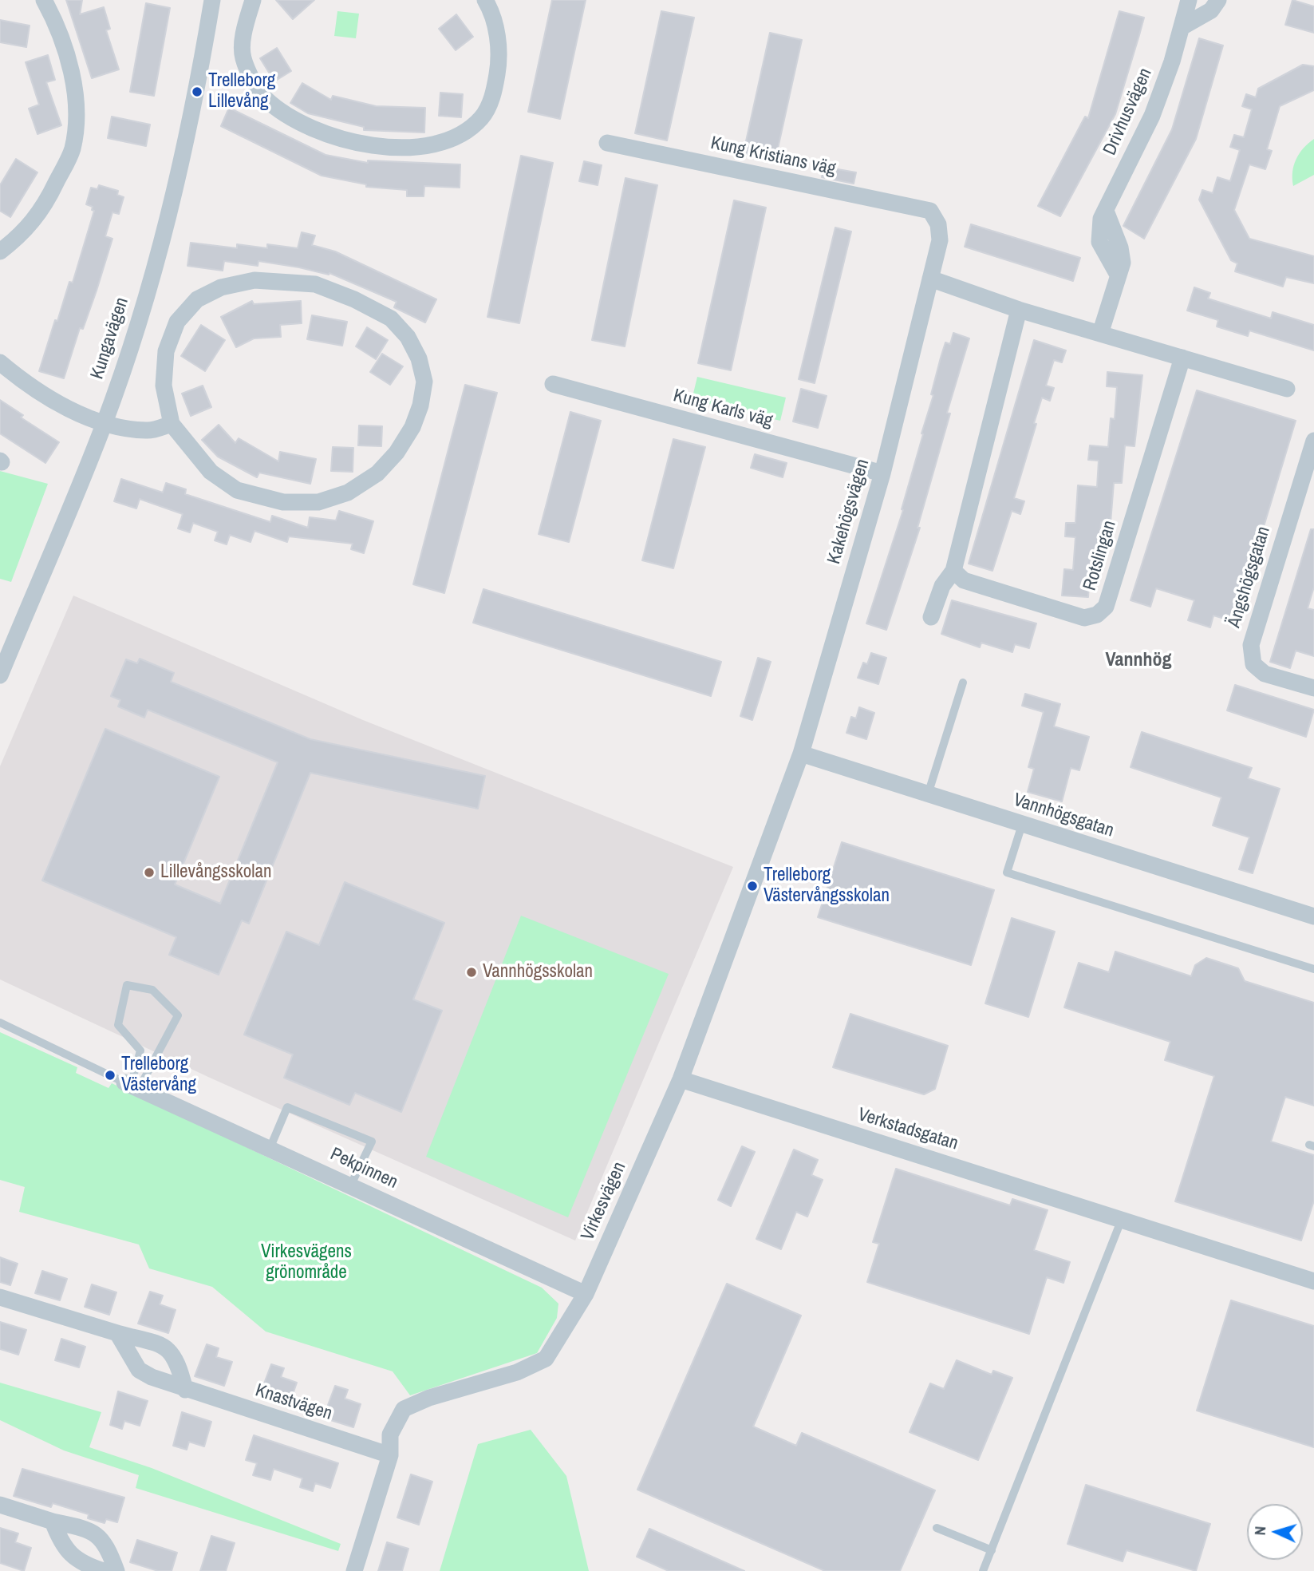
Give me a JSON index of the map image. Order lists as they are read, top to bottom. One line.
{"streets":{"street":["Drivhusvägen","Kung Kristians väg","Kungavägen","Kung Karls väg","Kakehögsvägen","Rotslingan","Ängshögsgatan","Vannhögsgatan","Verkstadsgatan","Pekpinnen","Virkesvägen","Knastvägen"]},"crossings":[["Kung Kristians väg","Kakehögsvägen"],["Kung Karls väg","Kakehögsvägen"],["Kakehögsvägen","Vannhögsgatan"],["Kakehögsvägen","Virkesvägen"],["Vannhögsgatan","Virkesvägen"],["Verkstadsgatan","Virkesvägen"],["Pekpinnen","Virkesvägen"],["Virkesvägen","Knastvägen"]],"districts":["Vannhög"],"parks":["Virkesvägens grönområde"],"places":["Trelleborg Lillevång","Lillevångsskolan","Trelleborg Västervångsskolan","Vannhögsskolan","Trelleborg Västervång"],"north":"left"}
